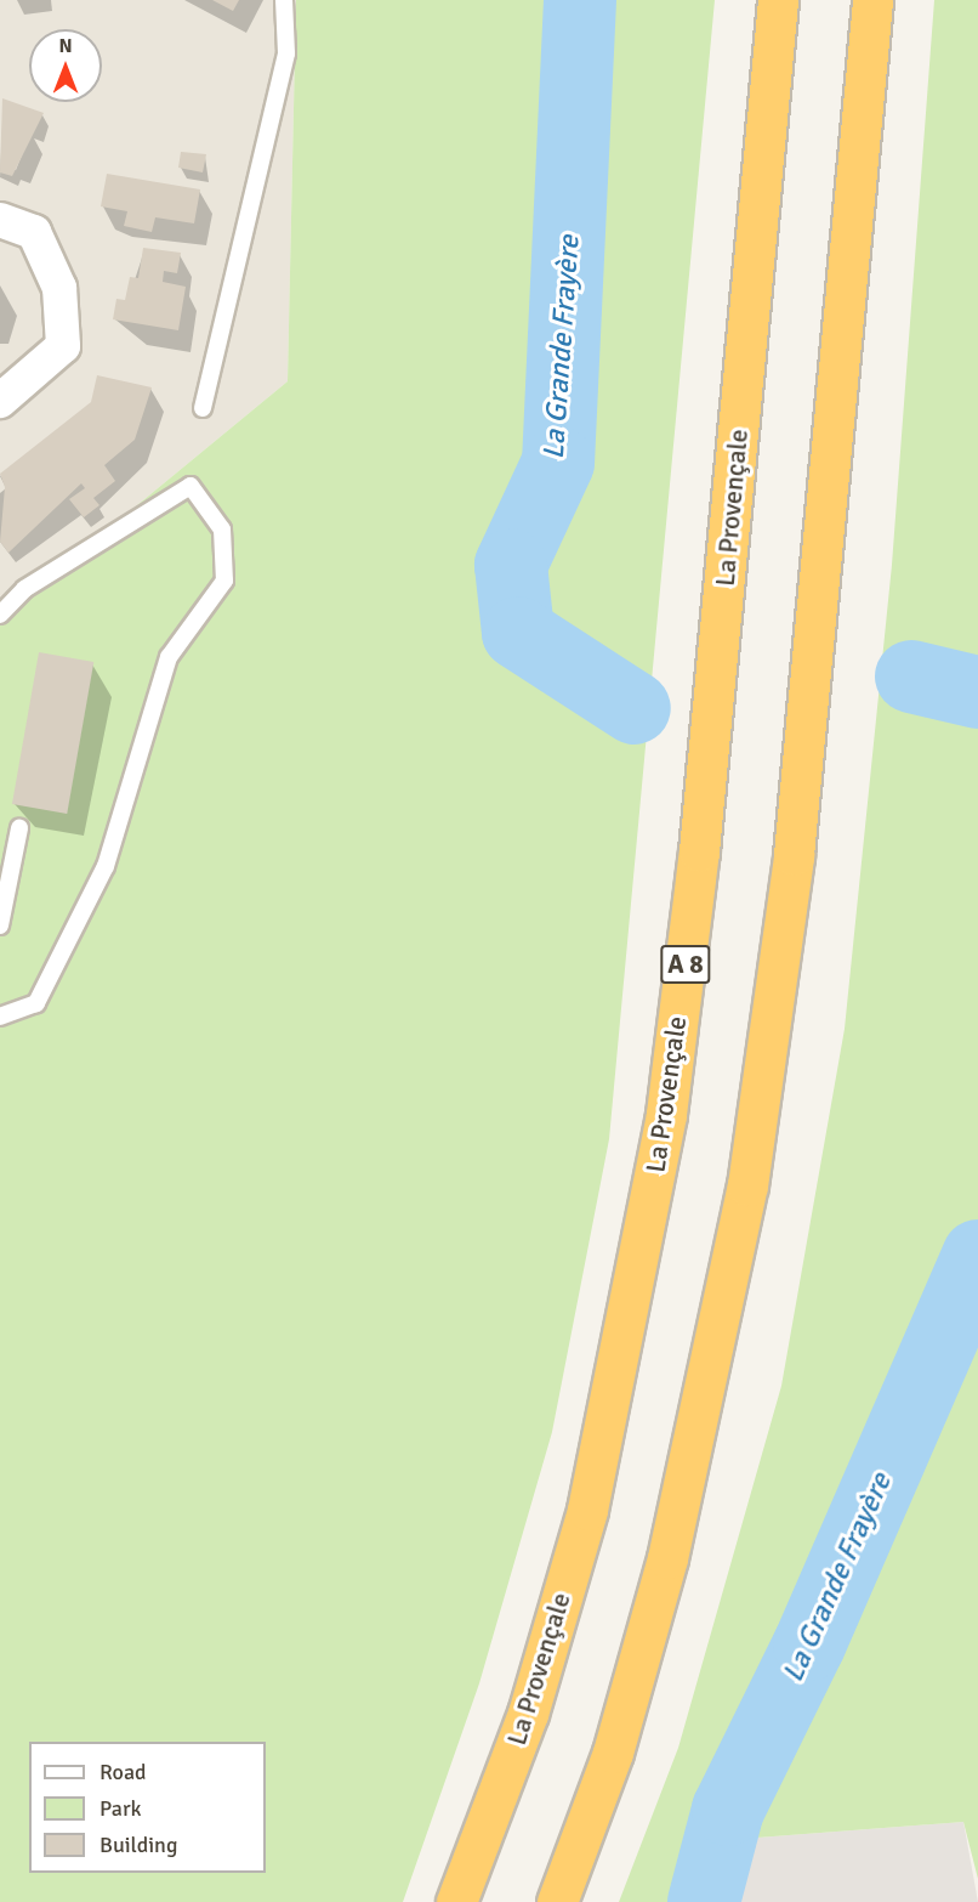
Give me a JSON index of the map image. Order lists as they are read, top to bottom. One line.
{"streets":{"highway":["La Provençale","A 8"]},"water":["La Grande Frayère"],"legend":["Road","Park","Building"],"north":"top"}
